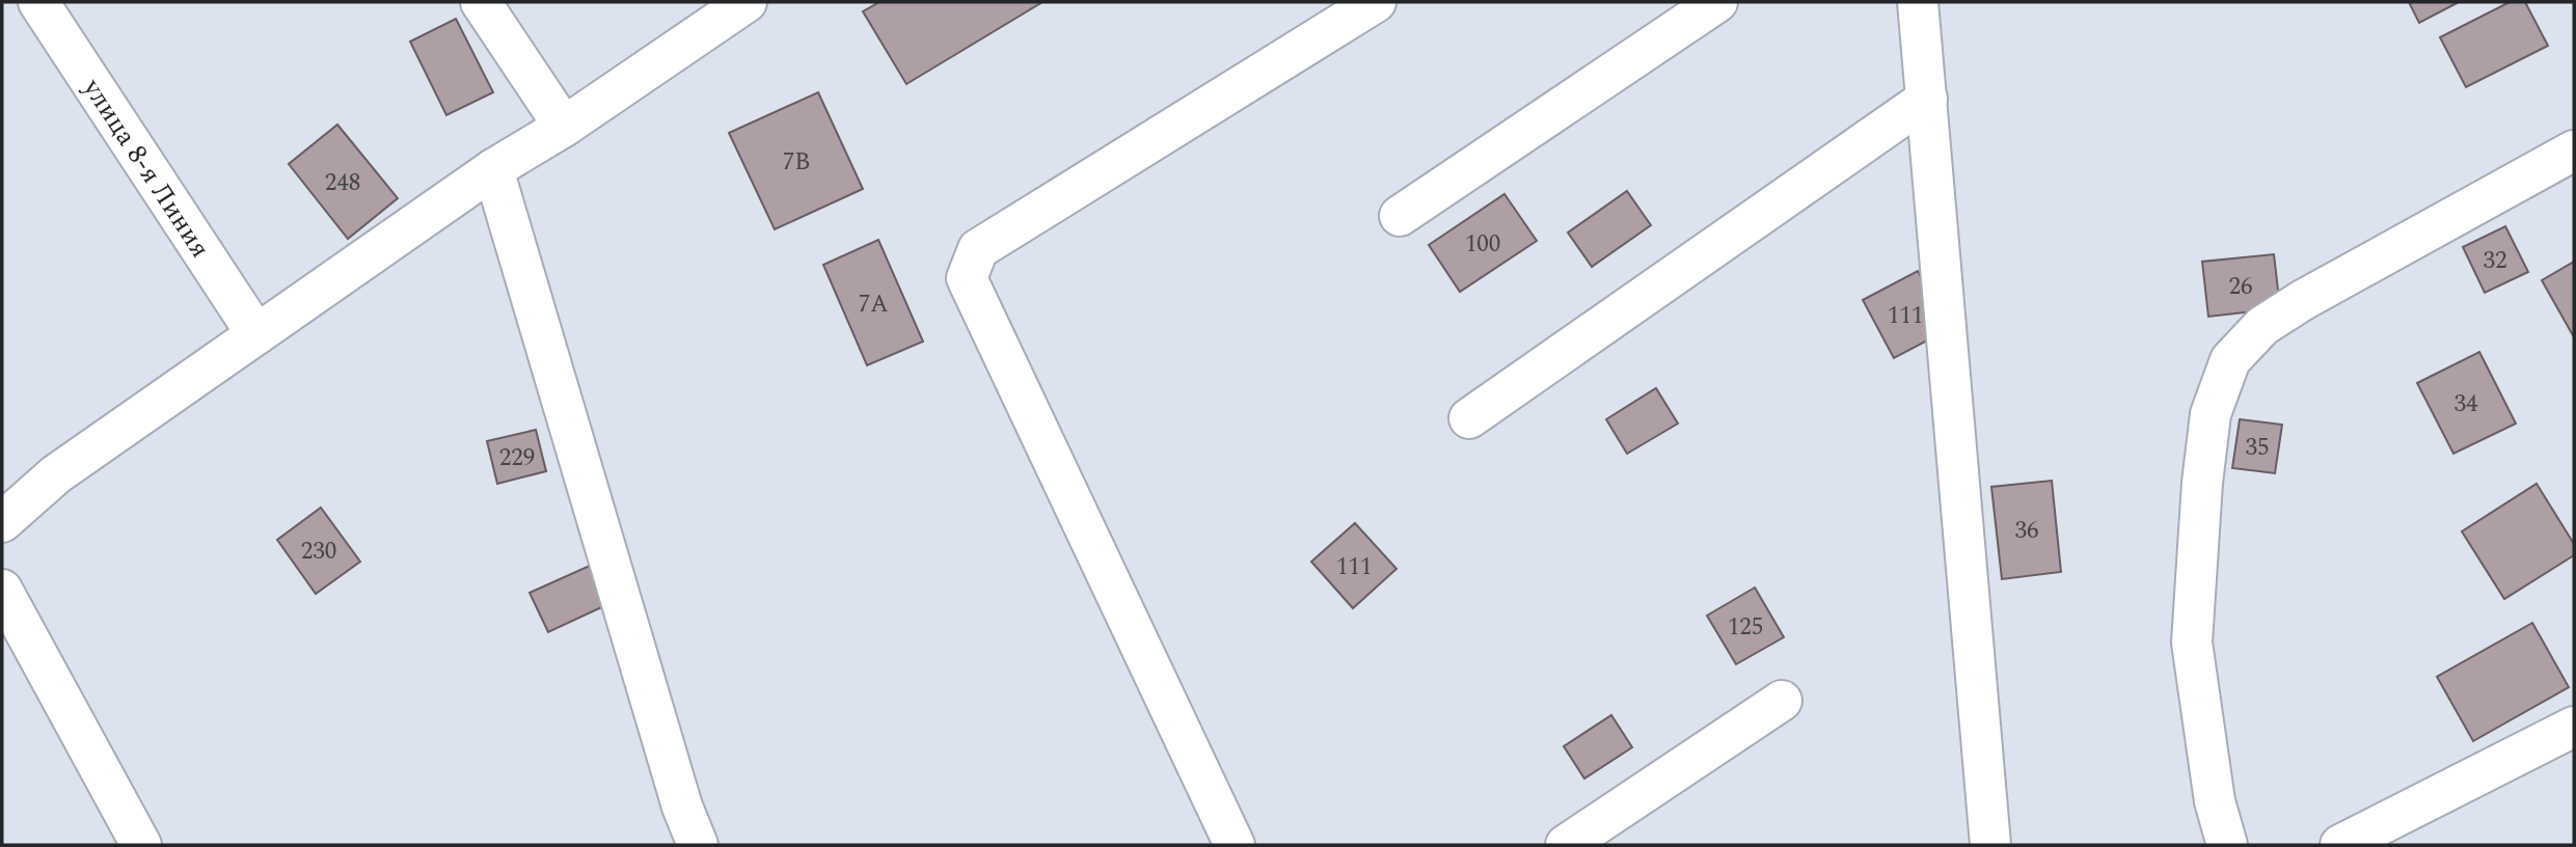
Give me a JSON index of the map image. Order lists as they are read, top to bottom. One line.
{"streets":{"street":["улица 8-я Линия"]},"house_numbers":["7В","248","100","32","26","7А","111","34","35","229","36","230","111","125"]}
